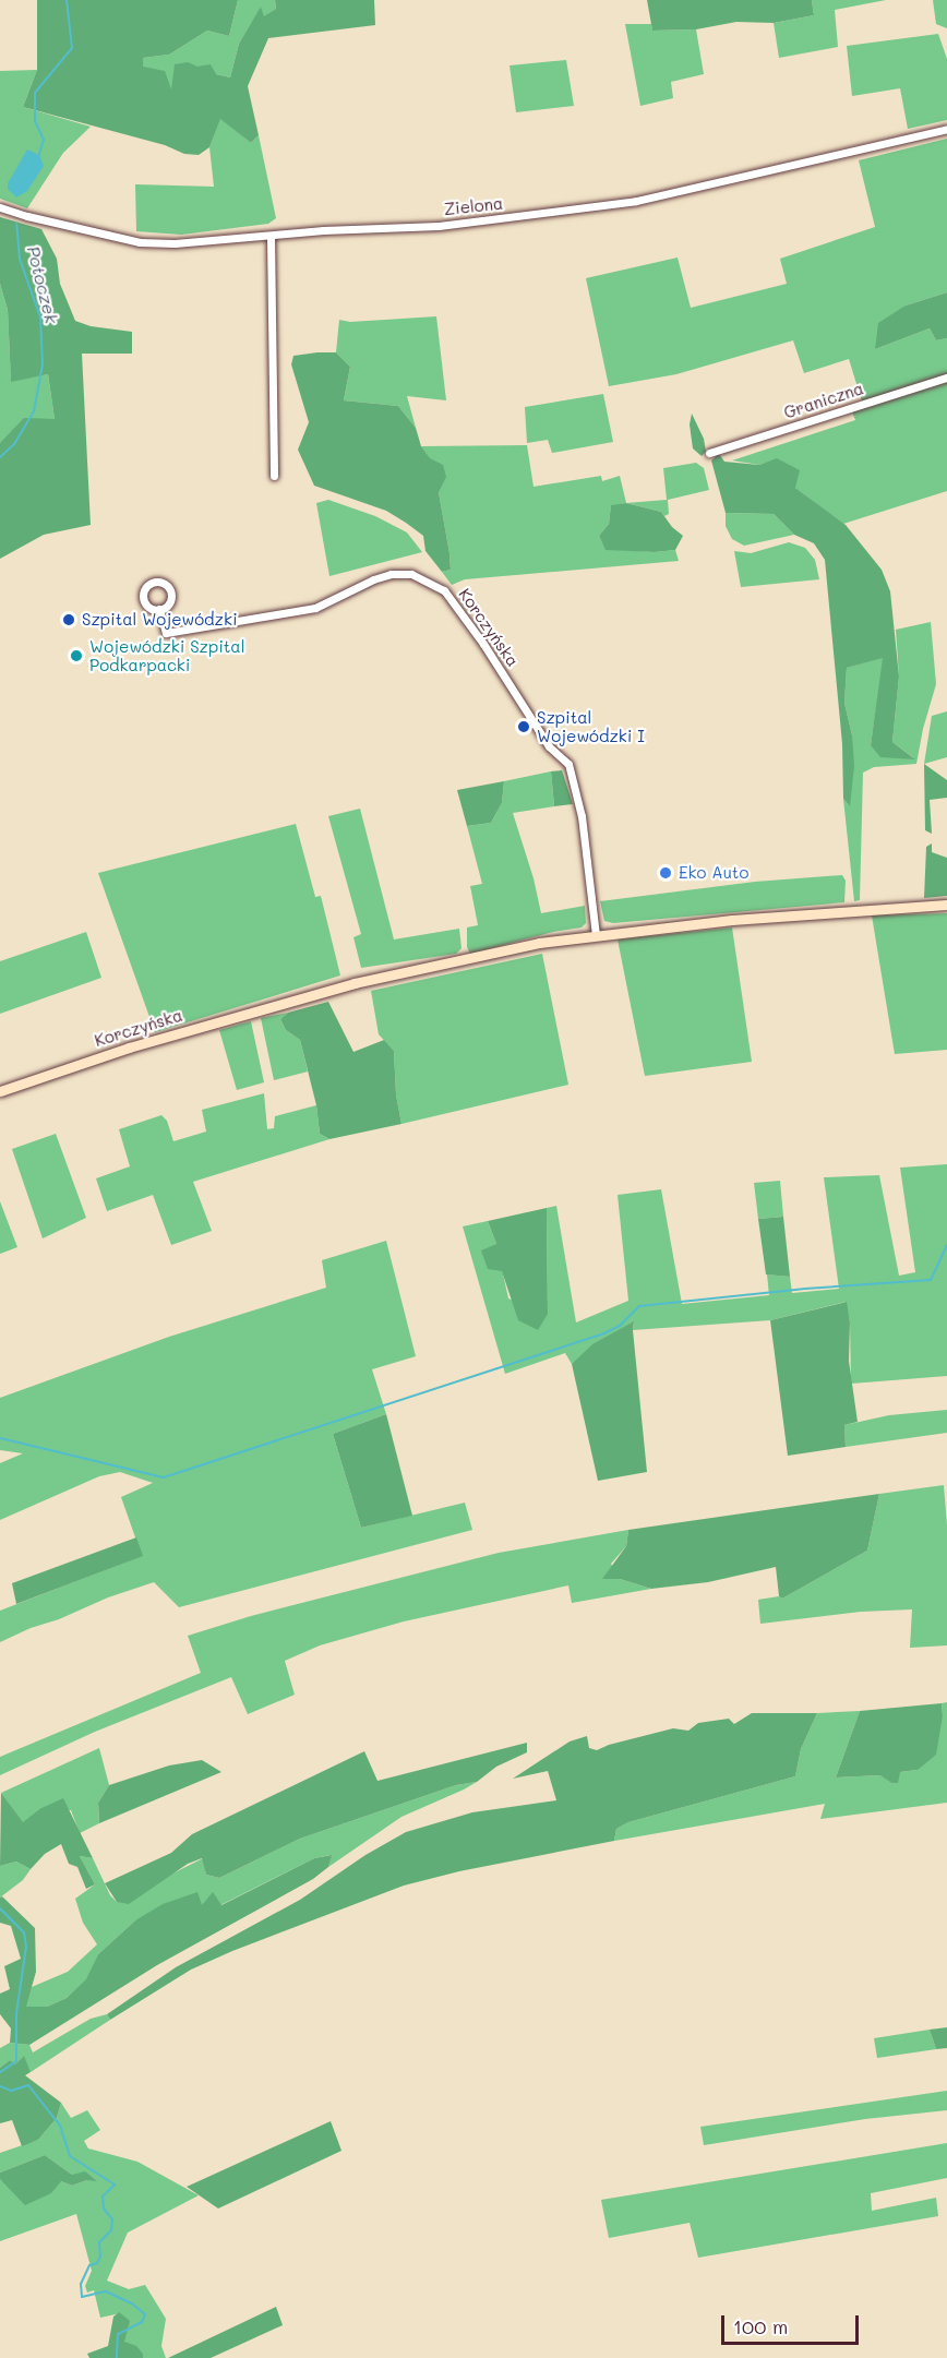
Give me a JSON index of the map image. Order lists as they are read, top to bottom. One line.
{"streets":{"main road":["Korczyńska"],"street":["Zielona","Graniczna"]},"water":["Potoczek"],"places":["Szpital Wojewódzki","Wojewódzki Szpital Podkarpacki","Szpital Wojewódzki I","Eko Auto"],"scale_bar":"100 m"}
